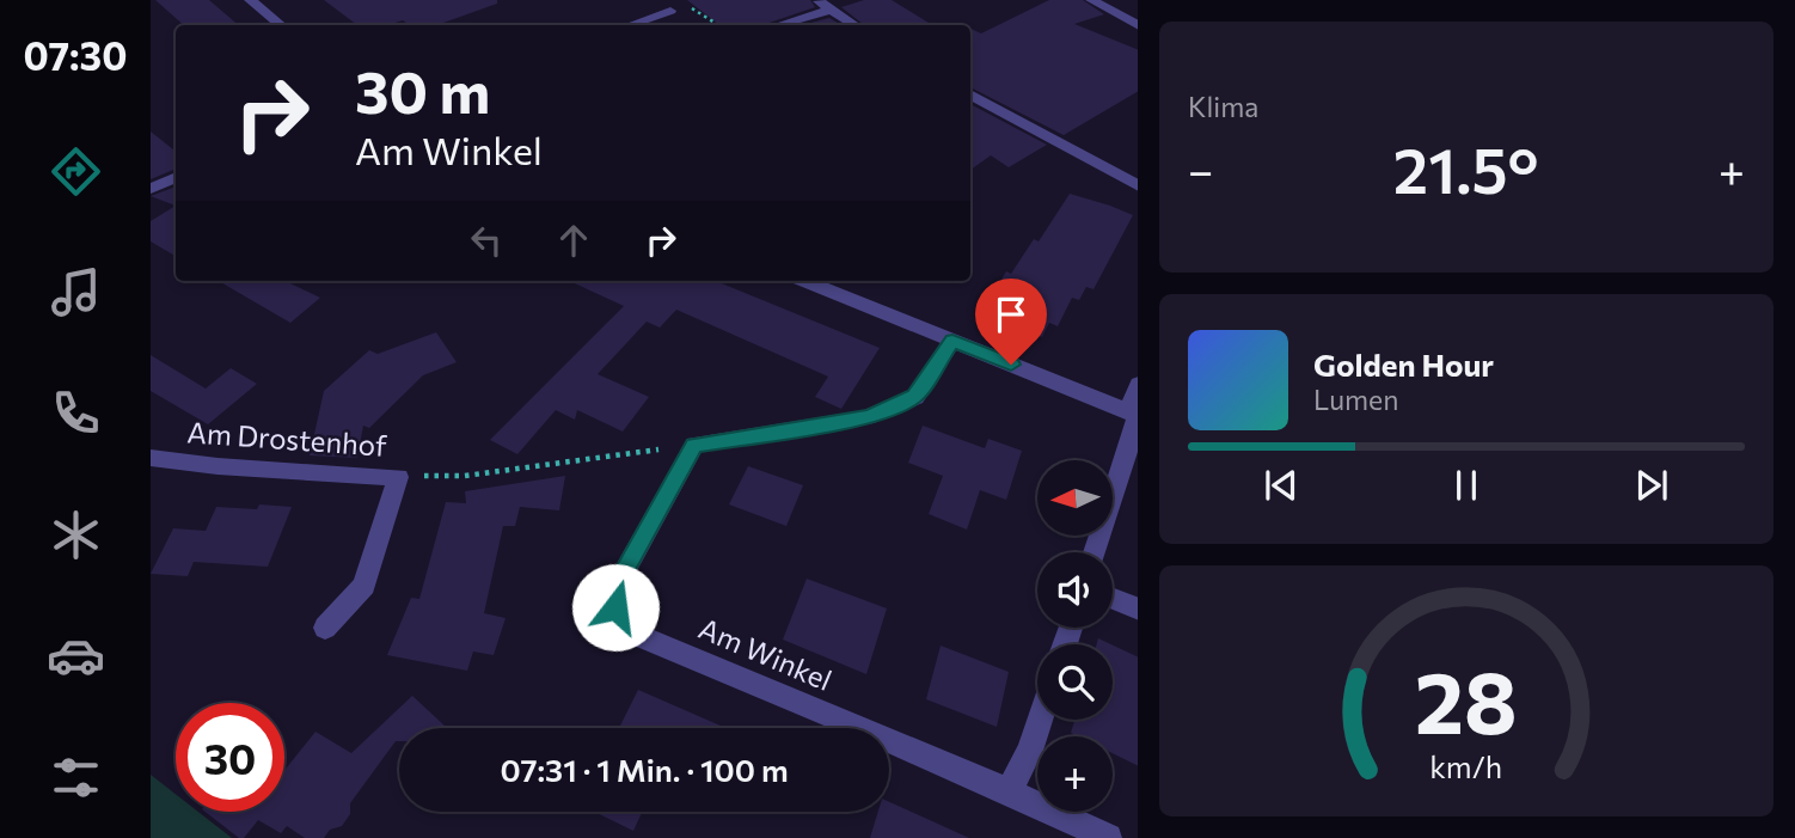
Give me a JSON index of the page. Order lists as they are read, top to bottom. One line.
{"streets":{"street":["Am Drostenhof","Am Winkel"]},"north":"left","page":{"tabs":"07:30","tile":"Klima","turn":["30 m","Am Winkel"],"heat":["−","21.5°","+"],"song":["Golden Hour","Lumen"],"map_buttons":"+","limit":"30","trip":"07:31 · 1 Min. · 100 m","gauge":["28","km/h"]}}
